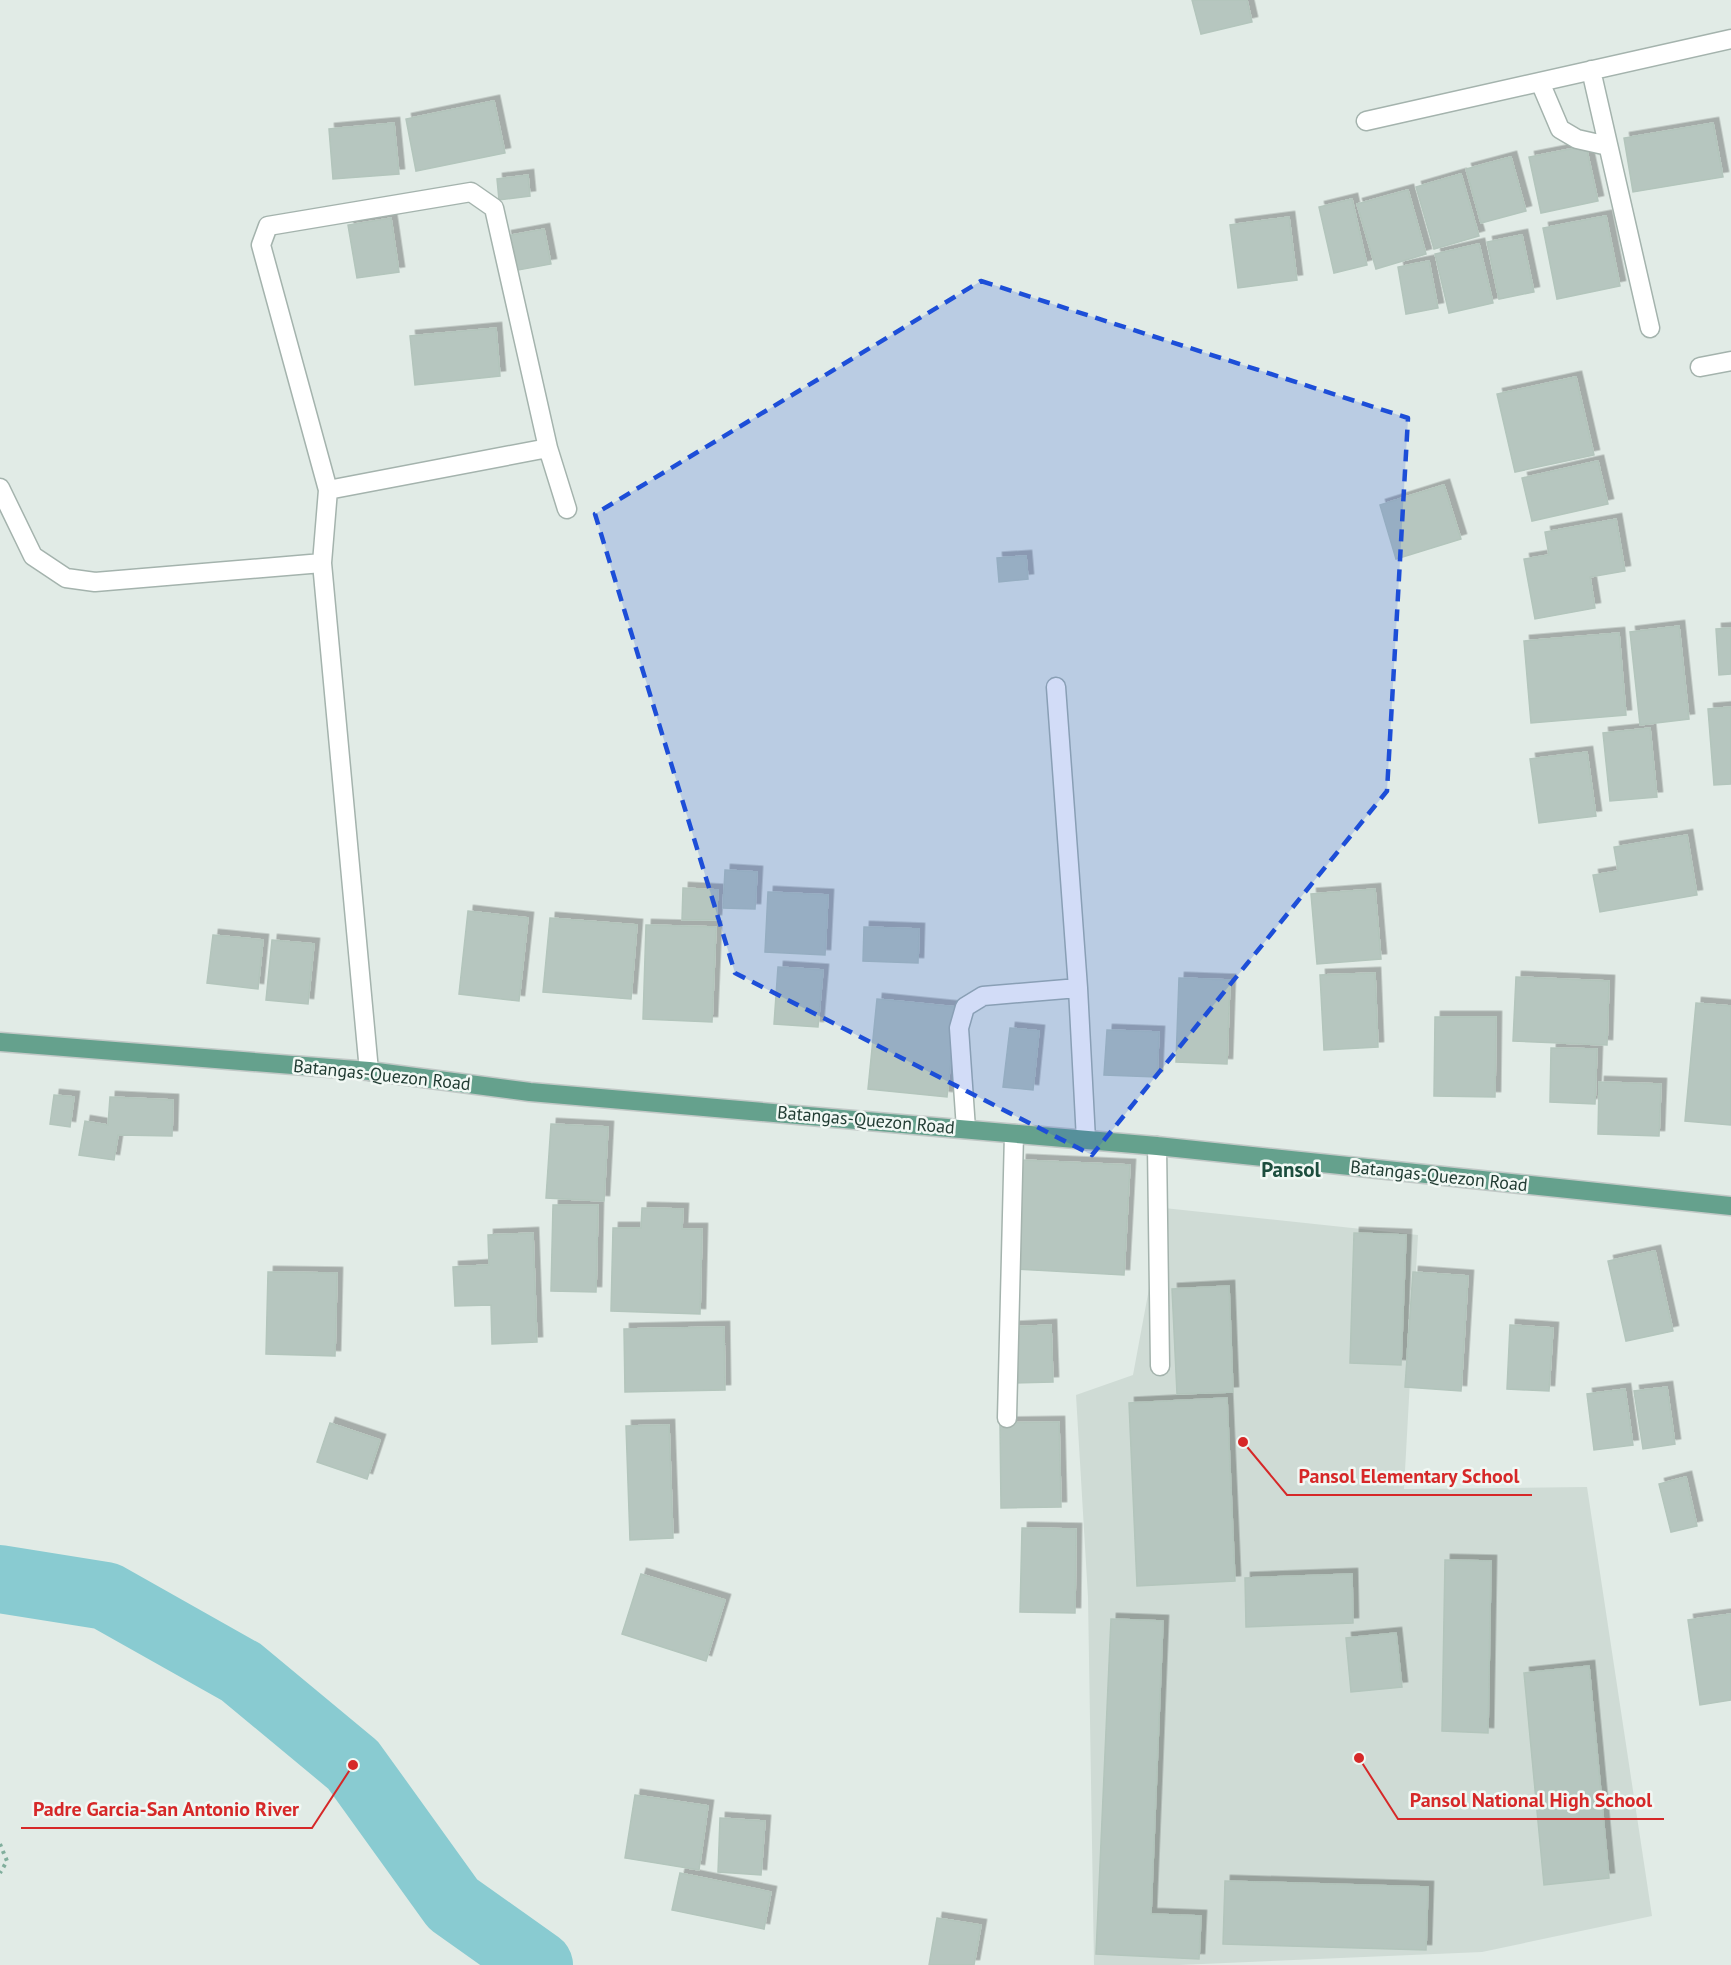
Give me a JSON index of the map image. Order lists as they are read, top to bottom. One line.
{"streets":{"main road":["Batangas-Quezon Road"]},"districts":["Pansol"],"places":["Pansol Elementary School","Pansol National High School","Padre Garcia-San Antonio River"]}
